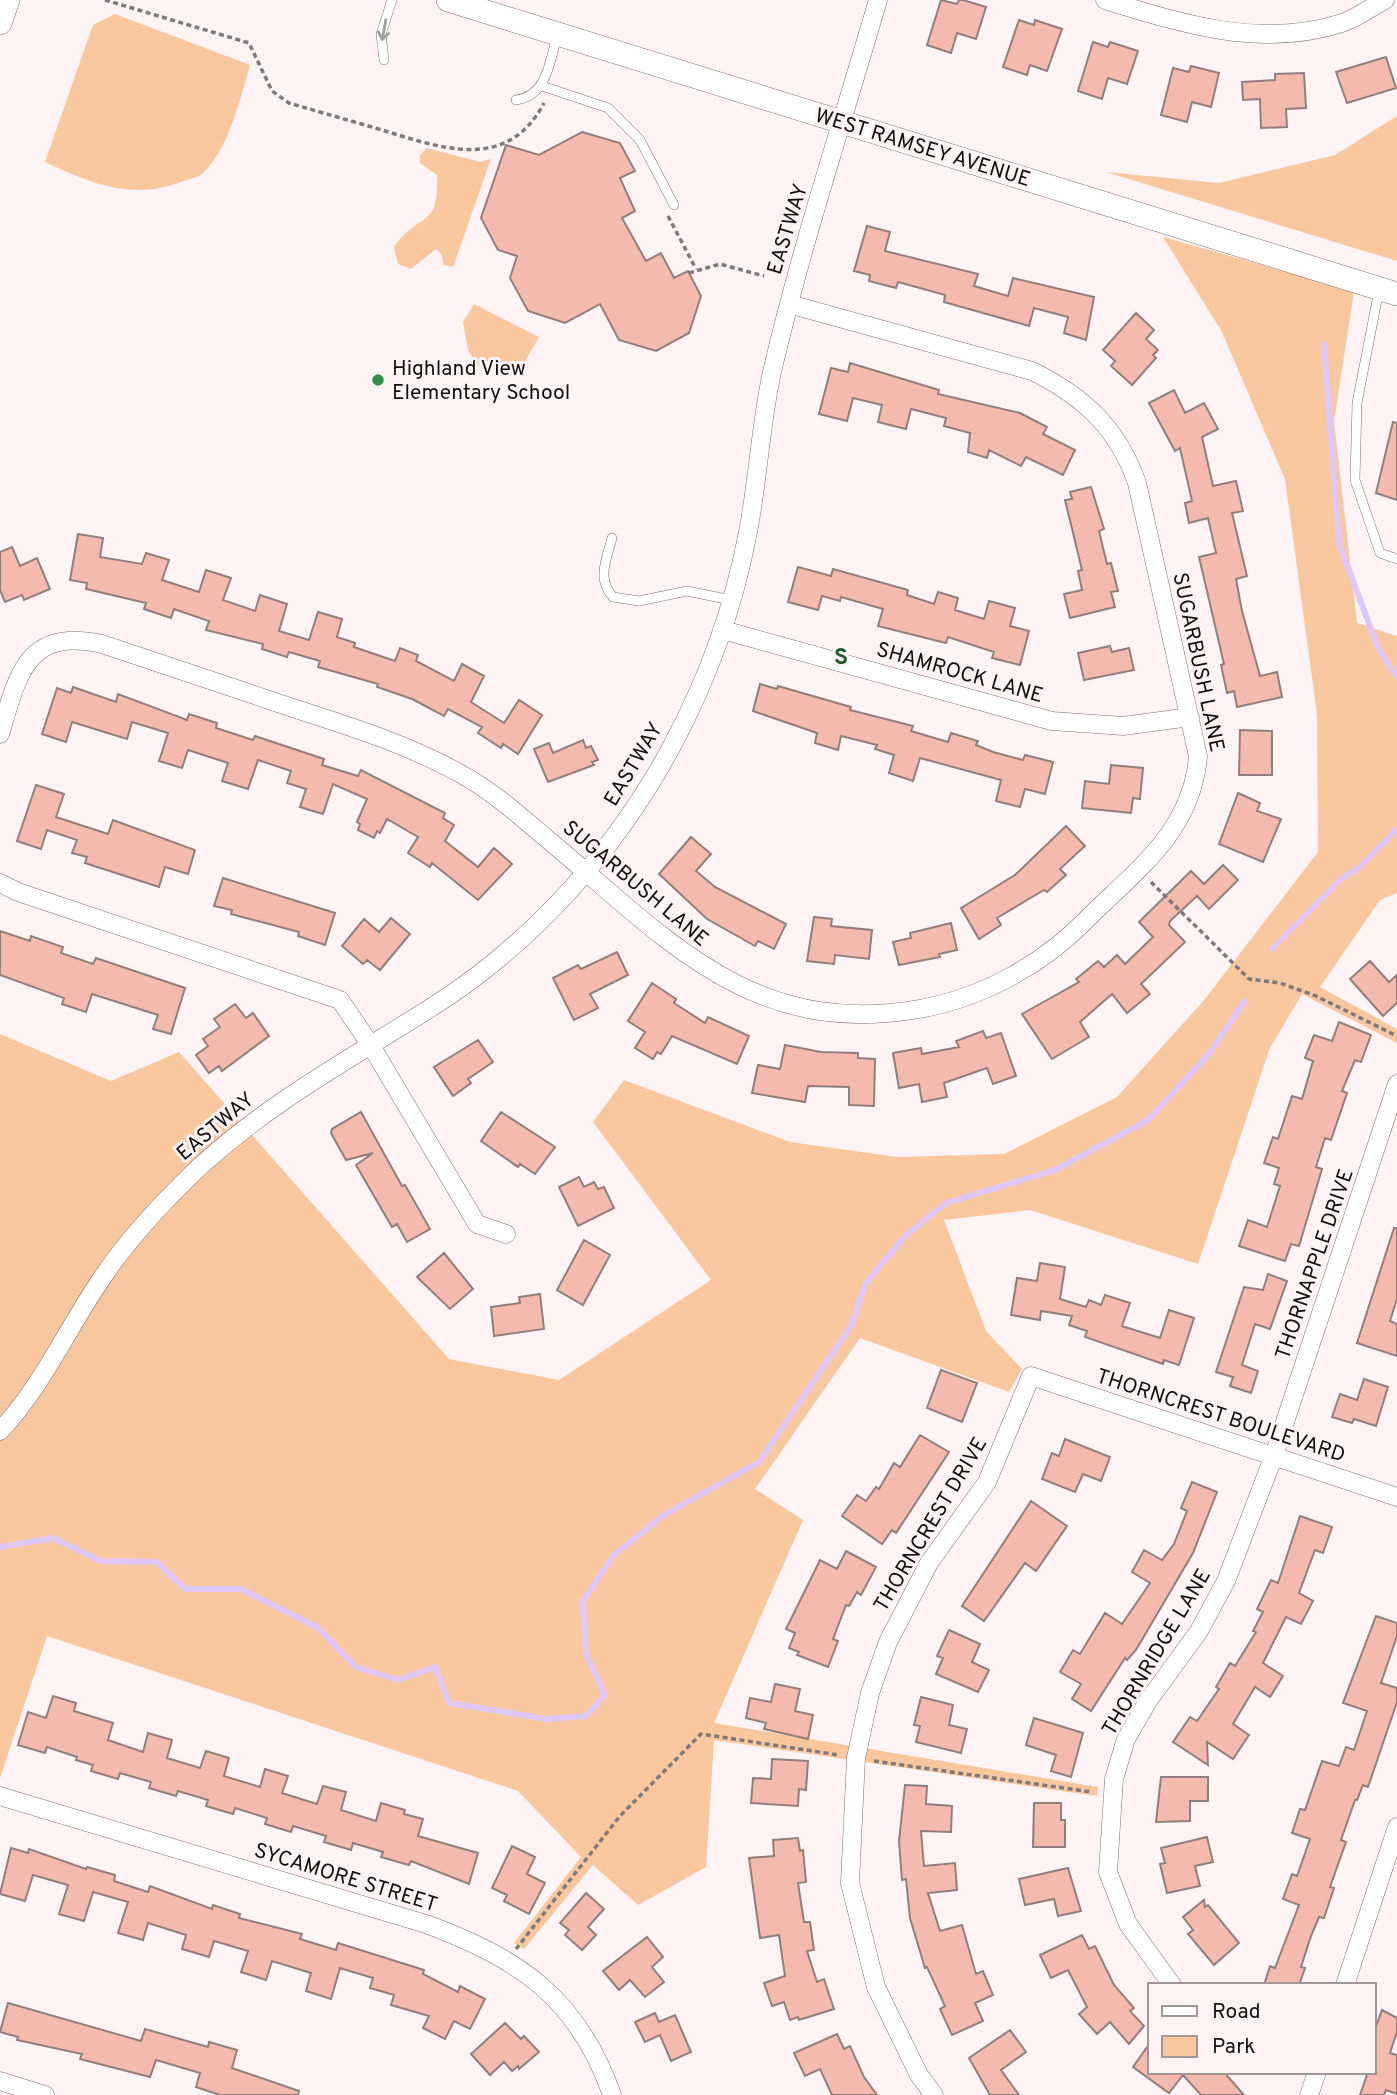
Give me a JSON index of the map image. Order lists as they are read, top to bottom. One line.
{"streets":{"street":["WEST RAMSEY AVENUE","EASTWAY","SUGARBUSH LANE","SHAMROCK LANE","THORNAPPLE DRIVE","THORNCREST BOULEVARD","THORNCREST DRIVE","THORNRIDGE LANE","SYCAMORE STREET"]},"crossings":[["WEST RAMSEY AVENUE","EASTWAY"],["EASTWAY","SUGARBUSH LANE"],["EASTWAY","SHAMROCK LANE"],["SUGARBUSH LANE","SHAMROCK LANE"],["THORNAPPLE DRIVE","THORNCREST BOULEVARD"],["THORNAPPLE DRIVE","THORNRIDGE LANE"],["THORNCREST BOULEVARD","THORNCREST DRIVE"],["THORNCREST BOULEVARD","THORNRIDGE LANE"]],"districts":["S"],"places":["Highland View Elementary School"],"legend":["Road","Park"]}
